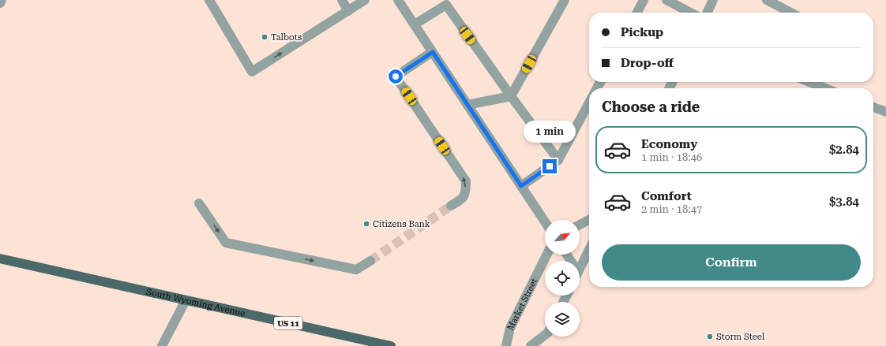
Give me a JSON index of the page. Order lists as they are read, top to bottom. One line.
{"streets":{"main road":["South Wyoming Avenue","US 11"],"street":["Market Street"]},"places":["Talbots","Citizens Bank","Storm Steel"],"north":"top right","page":{"banner":["Pickup","Drop-off"],"heading":"Choose a ride","bubble":"1 min","list":[{"name":"Economy","note":"1 min · 18:46","value":"$2.84"},{"name":"Comfort","note":"2 min · 18:47","value":"$3.84"}],"buttons":"Confirm"}}
